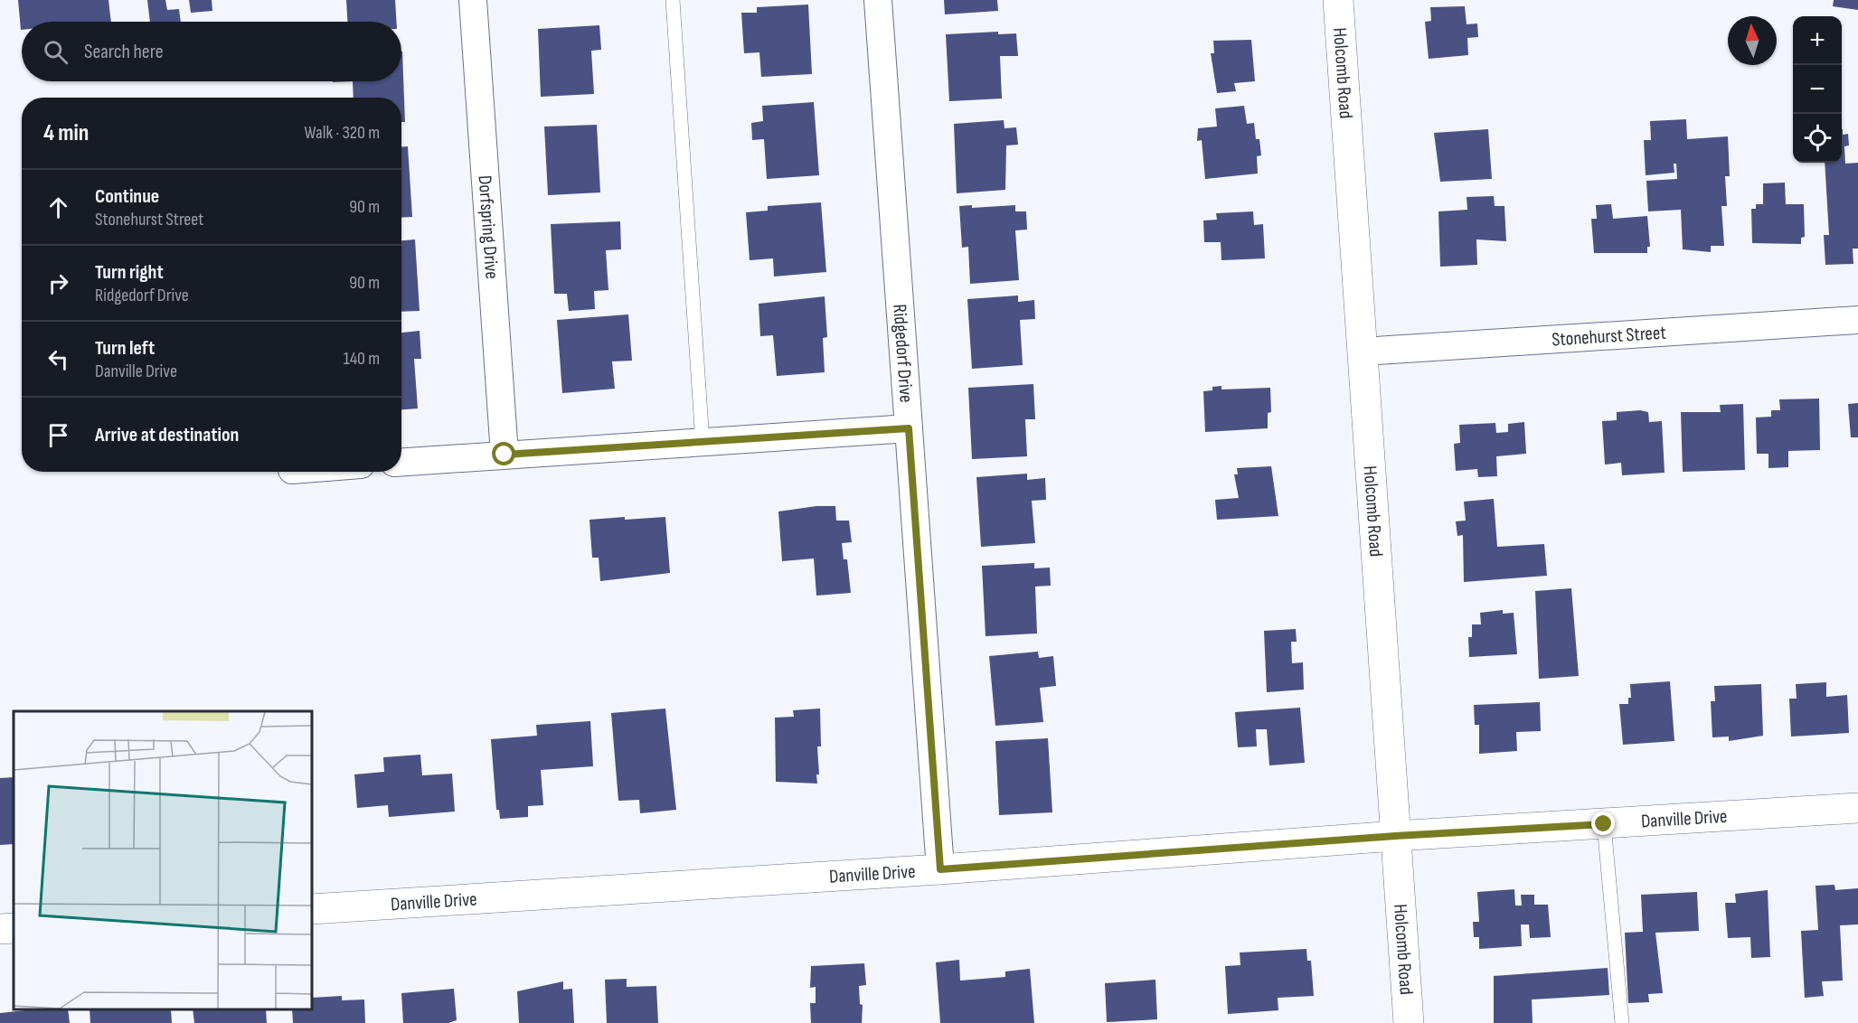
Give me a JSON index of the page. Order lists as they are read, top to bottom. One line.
{"streets":{"street":["Holcomb Road","Dorfspring Drive","Stonehurst Street","Ridgedorf Drive","Danville Drive"]},"crossings":[["Holcomb Road","Stonehurst Street"],["Holcomb Road","Danville Drive"],["Ridgedorf Drive","Danville Drive"]],"north":"top","page":{"map_buttons":["+","−"],"search":"Search here","heading":["4 min","Walk · 320 m"],"list":[["Continue","Stonehurst Street","90 m"],["Turn right","Ridgedorf Drive","90 m"],["Turn left","Danville Drive","140 m"],"Arrive at destination"]}}
